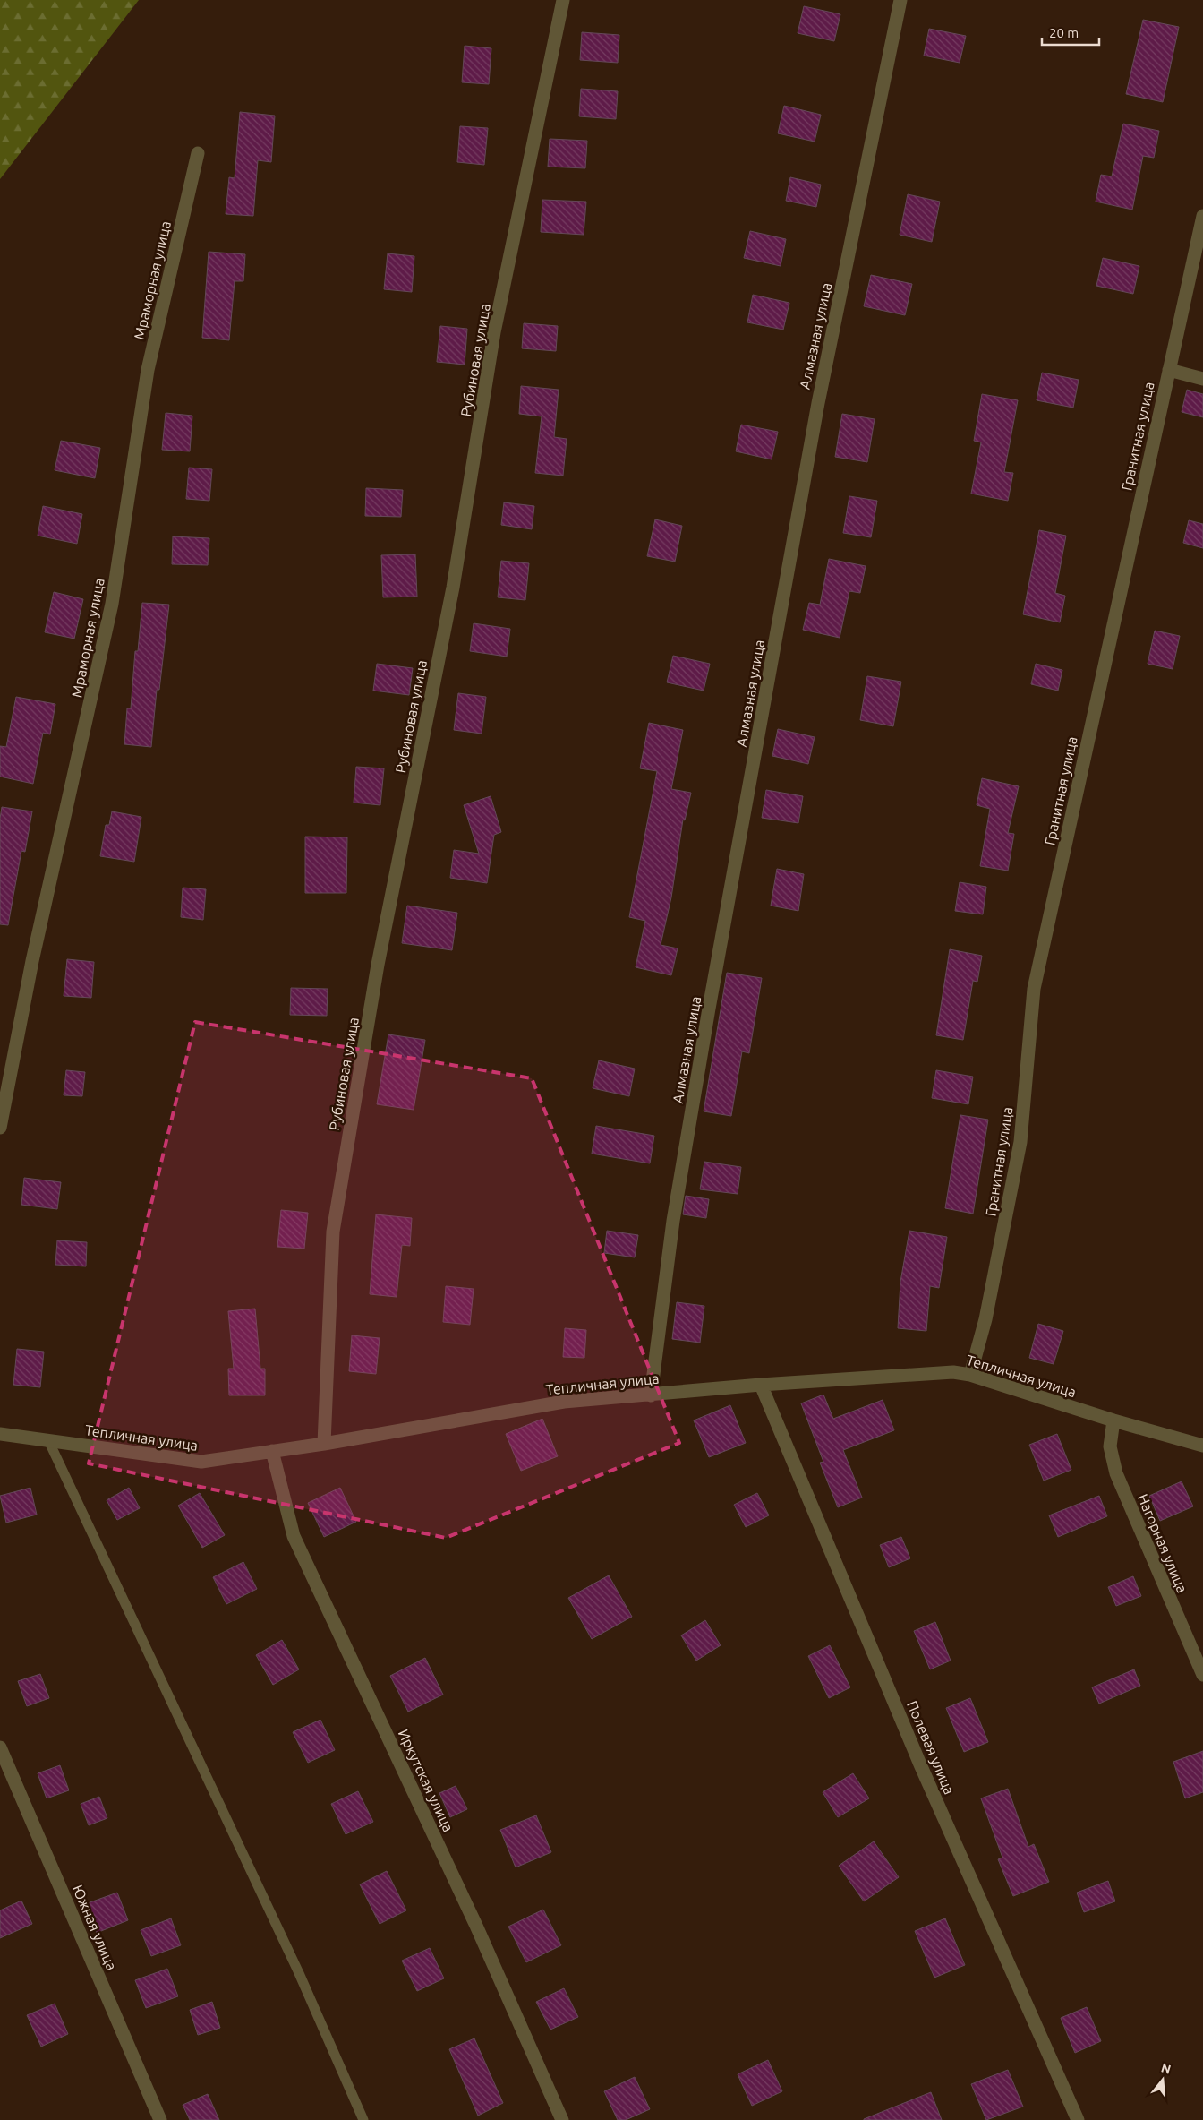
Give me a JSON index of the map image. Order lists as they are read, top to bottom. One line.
{"streets":{"street":["Мраморная улица","Алмазная улица","Рубиновая улица","Гранитная улица","Тепличная улица","Нагорная улица","Полевая улица","Иркутская улица","Южная улица"]},"crossings":[["Алмазная улица","Тепличная улица"],["Рубиновая улица","Тепличная улица"],["Гранитная улица","Тепличная улица"],["Тепличная улица","Нагорная улица"],["Тепличная улица","Полевая улица"],["Тепличная улица","Иркутская улица"]],"scale_bar":"20 m","north":"top"}
